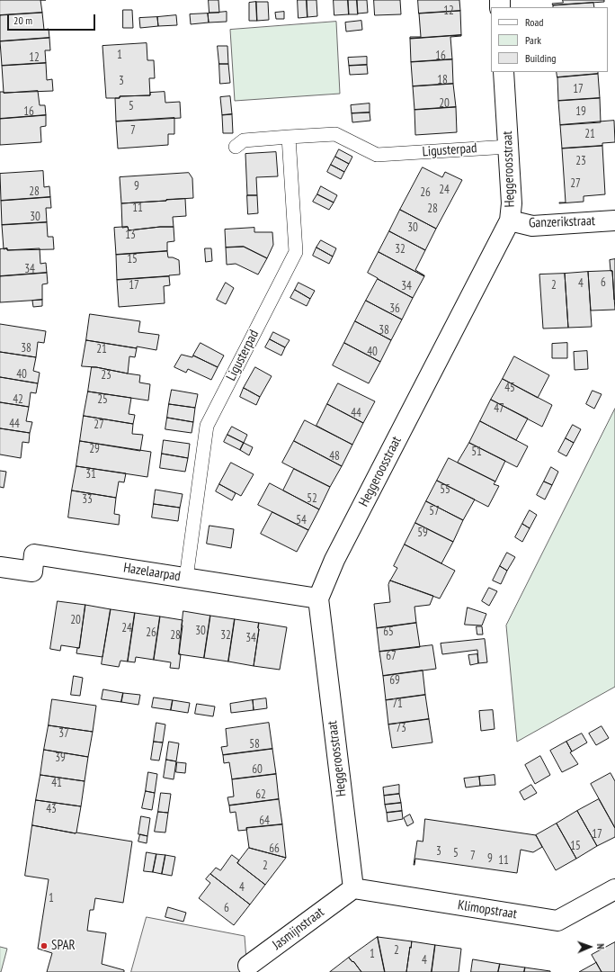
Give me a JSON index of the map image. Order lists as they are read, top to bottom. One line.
{"streets":{"street":["Heggeroosstraat","Ganzerikstraat","Hazelaarpad","Klimopstraat","Jasmijnstraat"],"lane":["Ligusterpad"]},"crossings":[["Ligusterpad","Heggeroosstraat"],["Ligusterpad","Hazelaarpad"],["Heggeroosstraat","Ganzerikstraat"],["Heggeroosstraat","Hazelaarpad"],["Heggeroosstraat","Klimopstraat"],["Heggeroosstraat","Jasmijnstraat"],["Klimopstraat","Jasmijnstraat"]],"places":["SPAR"],"house_numbers":["12","1","16","12","18","3","17","20","5","16","19","7","21","23","27","9","24","28","26","11","28","30","30","13","32","15","34","6","4","17","2","34","36","38","38","21","40","40","23","45","42","25","47","44","44","27","29","51","48","31","55","52","33","57","54","59","20","24","30","65","26","28","32","34","67","69","71","73","37","58","39","60","41","62","43","64","17","15","66","3","5","7","9","11","2","4","1","6","2","1","4"],"legend":["Road","Park","Building"],"scale_bar":"20 m","north":"right"}
